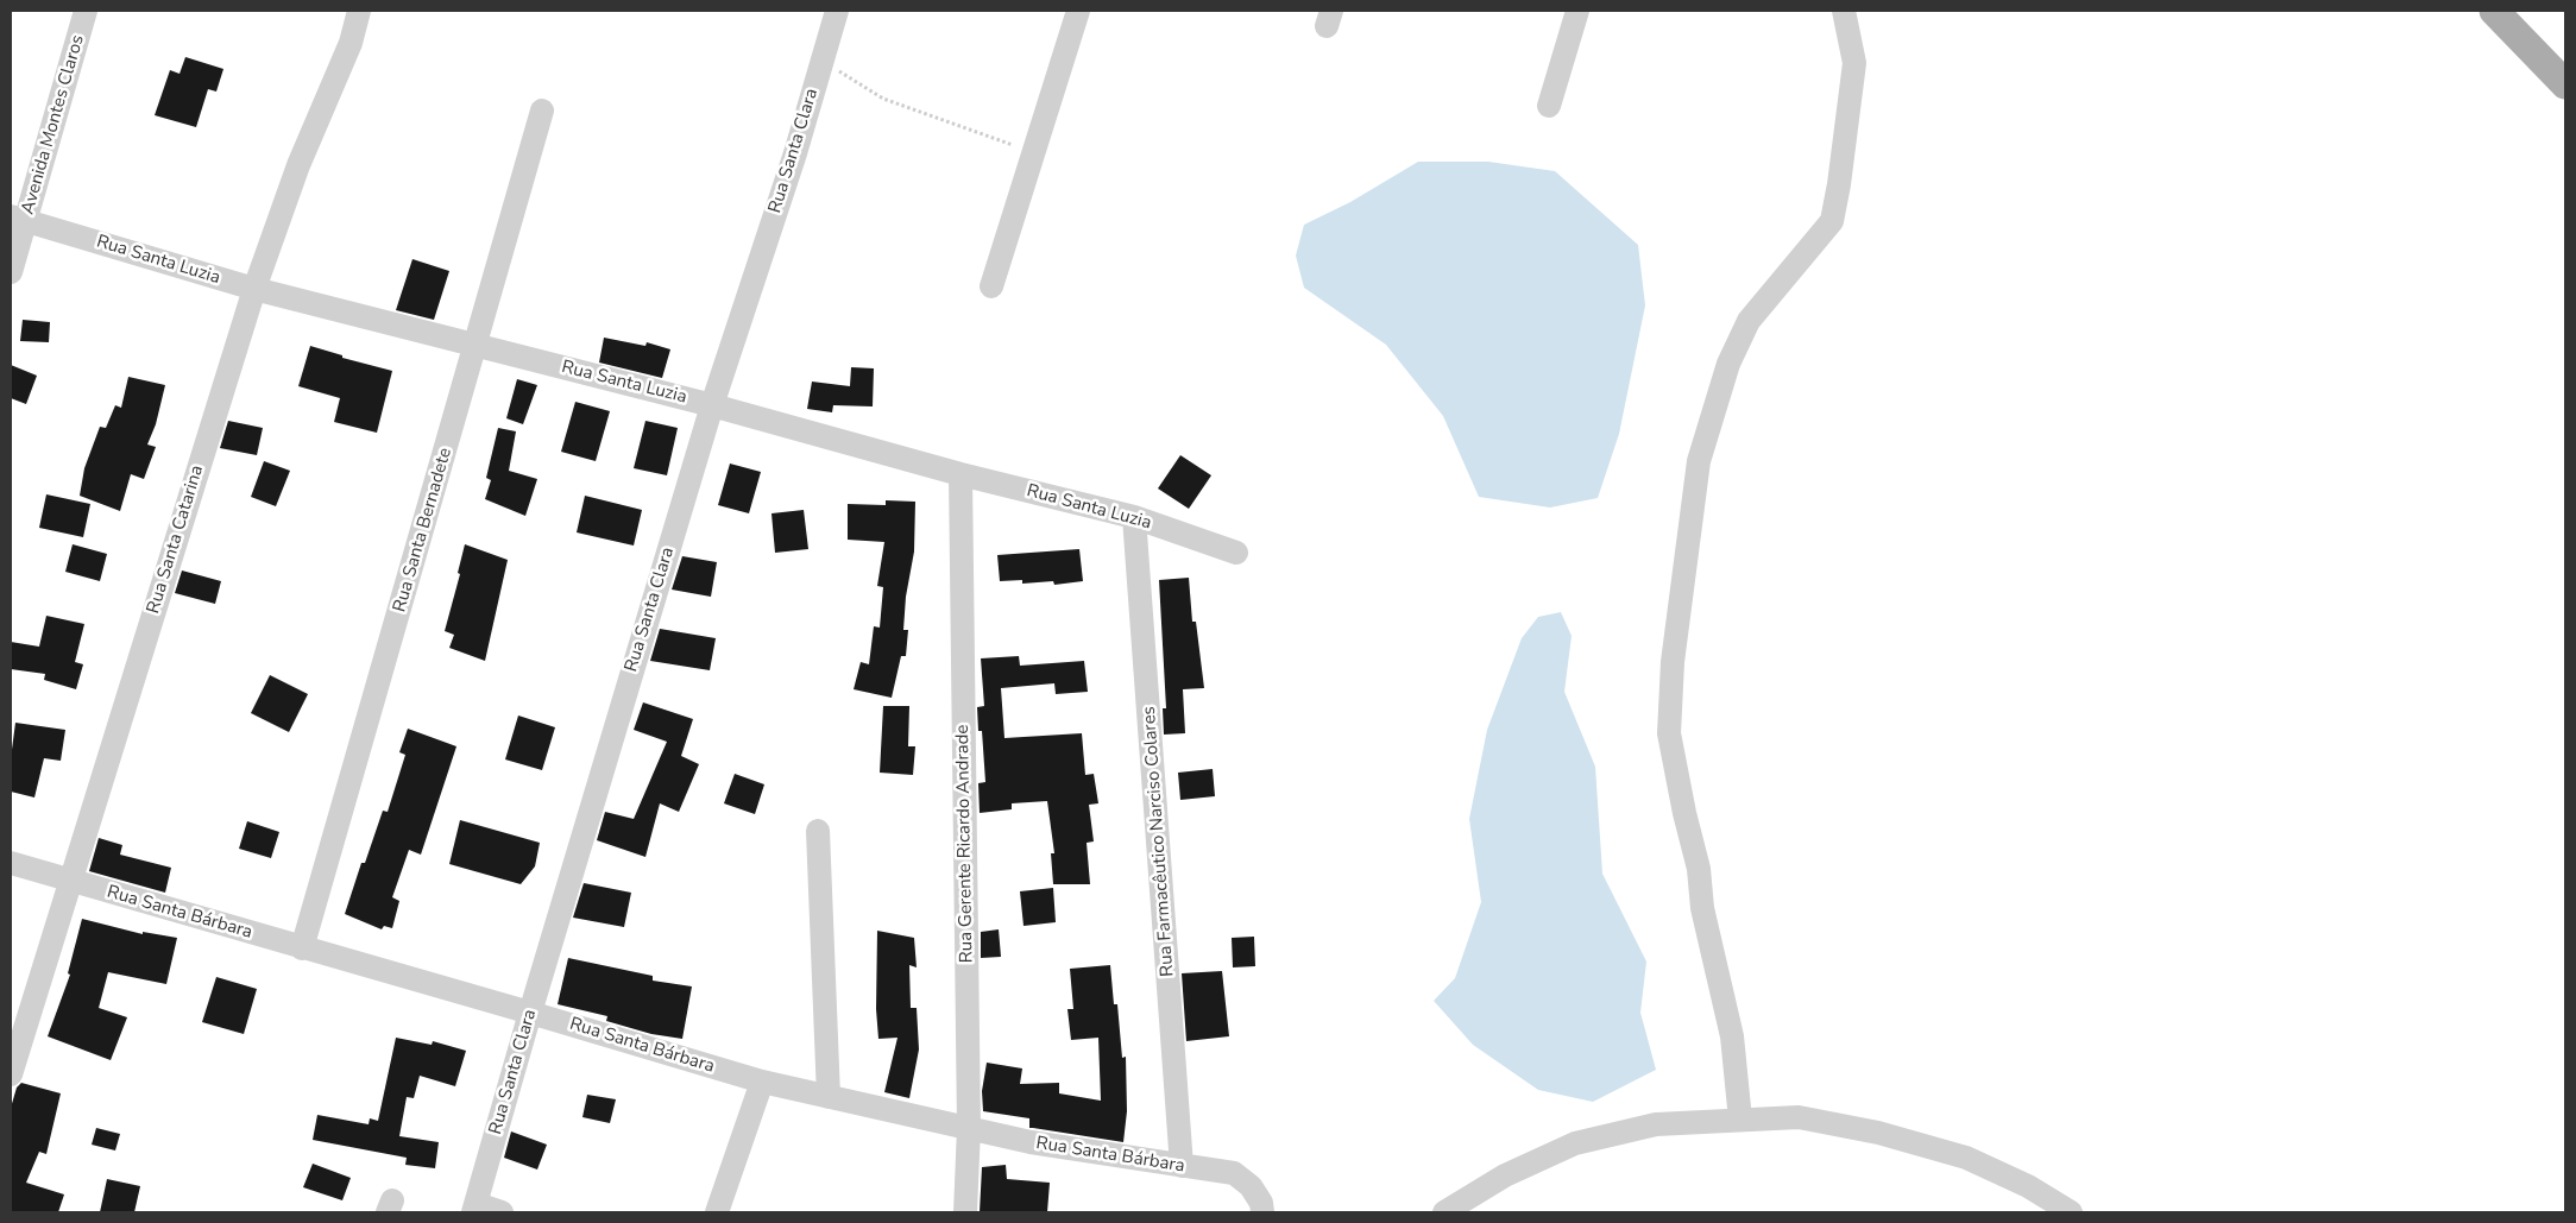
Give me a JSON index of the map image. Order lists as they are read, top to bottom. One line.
{"streets":{"street":["Avenida Montes Claros","Rua Santa Clara","Rua Santa Luzia","Rua Santa Bernadete","Rua Santa Catarina","Rua Farmacêutico Narciso Colares","Rua Gerente Ricardo Andrade","Rua Santa Bárbara"]},"crossings":[["Avenida Montes Claros","Rua Santa Luzia"],["Rua Santa Clara","Rua Santa Luzia"],["Rua Santa Clara","Rua Santa Bárbara"],["Rua Santa Luzia","Rua Santa Bernadete"],["Rua Santa Luzia","Rua Santa Catarina"],["Rua Santa Luzia","Rua Farmacêutico Narciso Colares"],["Rua Santa Luzia","Rua Gerente Ricardo Andrade"],["Rua Santa Bernadete","Rua Santa Bárbara"],["Rua Santa Catarina","Rua Santa Bárbara"],["Rua Farmacêutico Narciso Colares","Rua Santa Bárbara"],["Rua Gerente Ricardo Andrade","Rua Santa Bárbara"]]}
